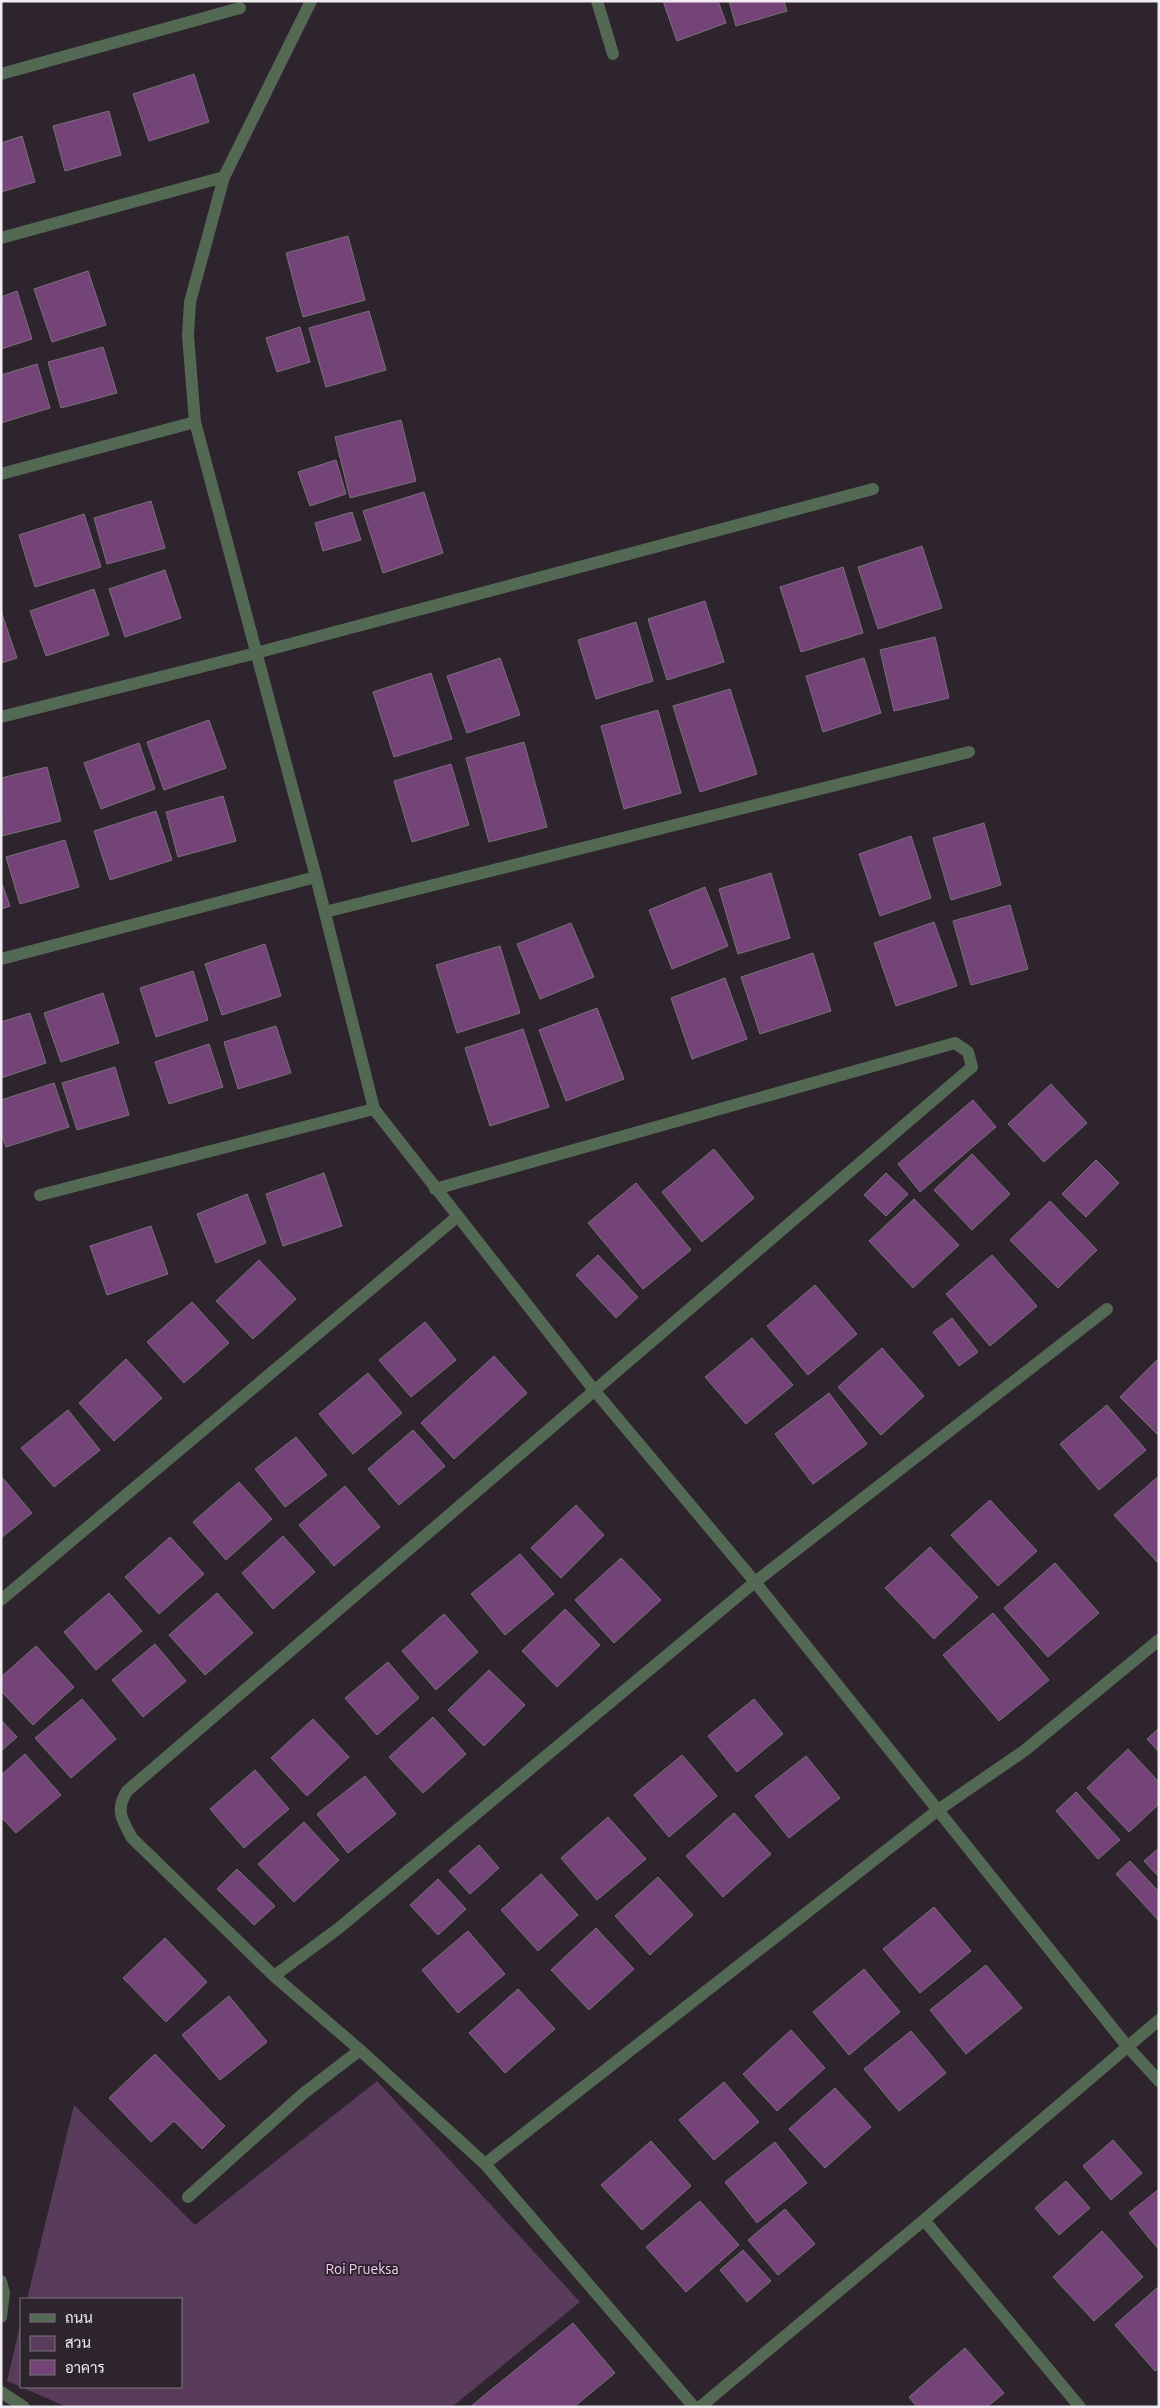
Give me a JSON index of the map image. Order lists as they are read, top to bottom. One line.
{"parks":["Roi Prueksa"],"legend":["ถนน","สวน","อาคาร"]}
